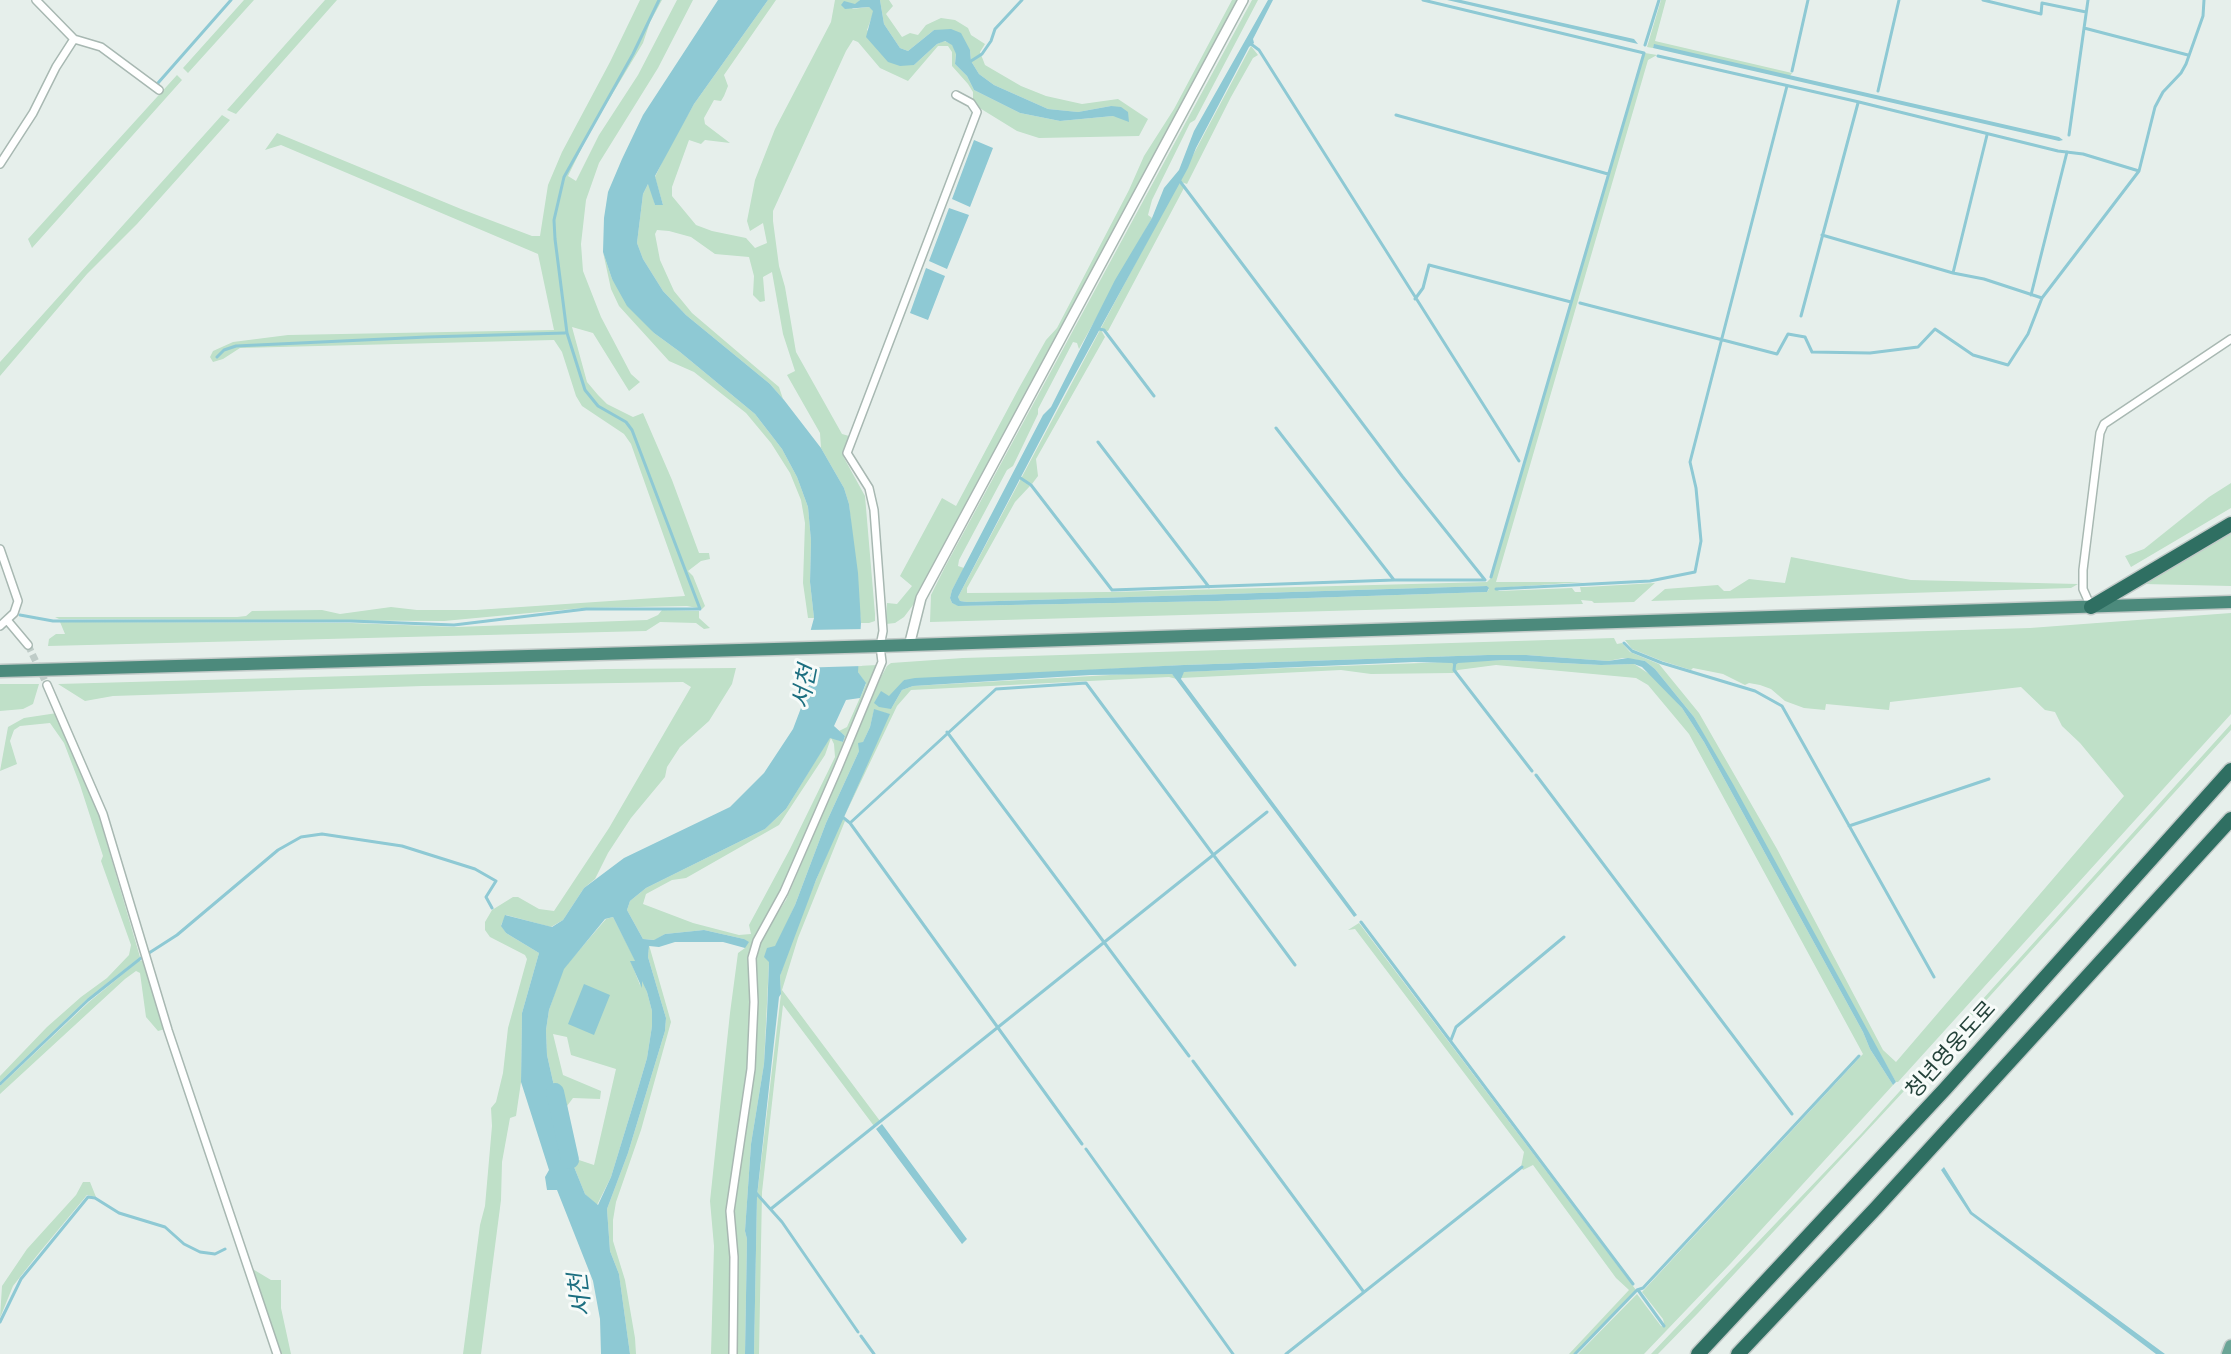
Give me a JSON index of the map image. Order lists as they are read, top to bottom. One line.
{"streets":{"highway":["청년영웅도로"]},"water":["서천"]}
